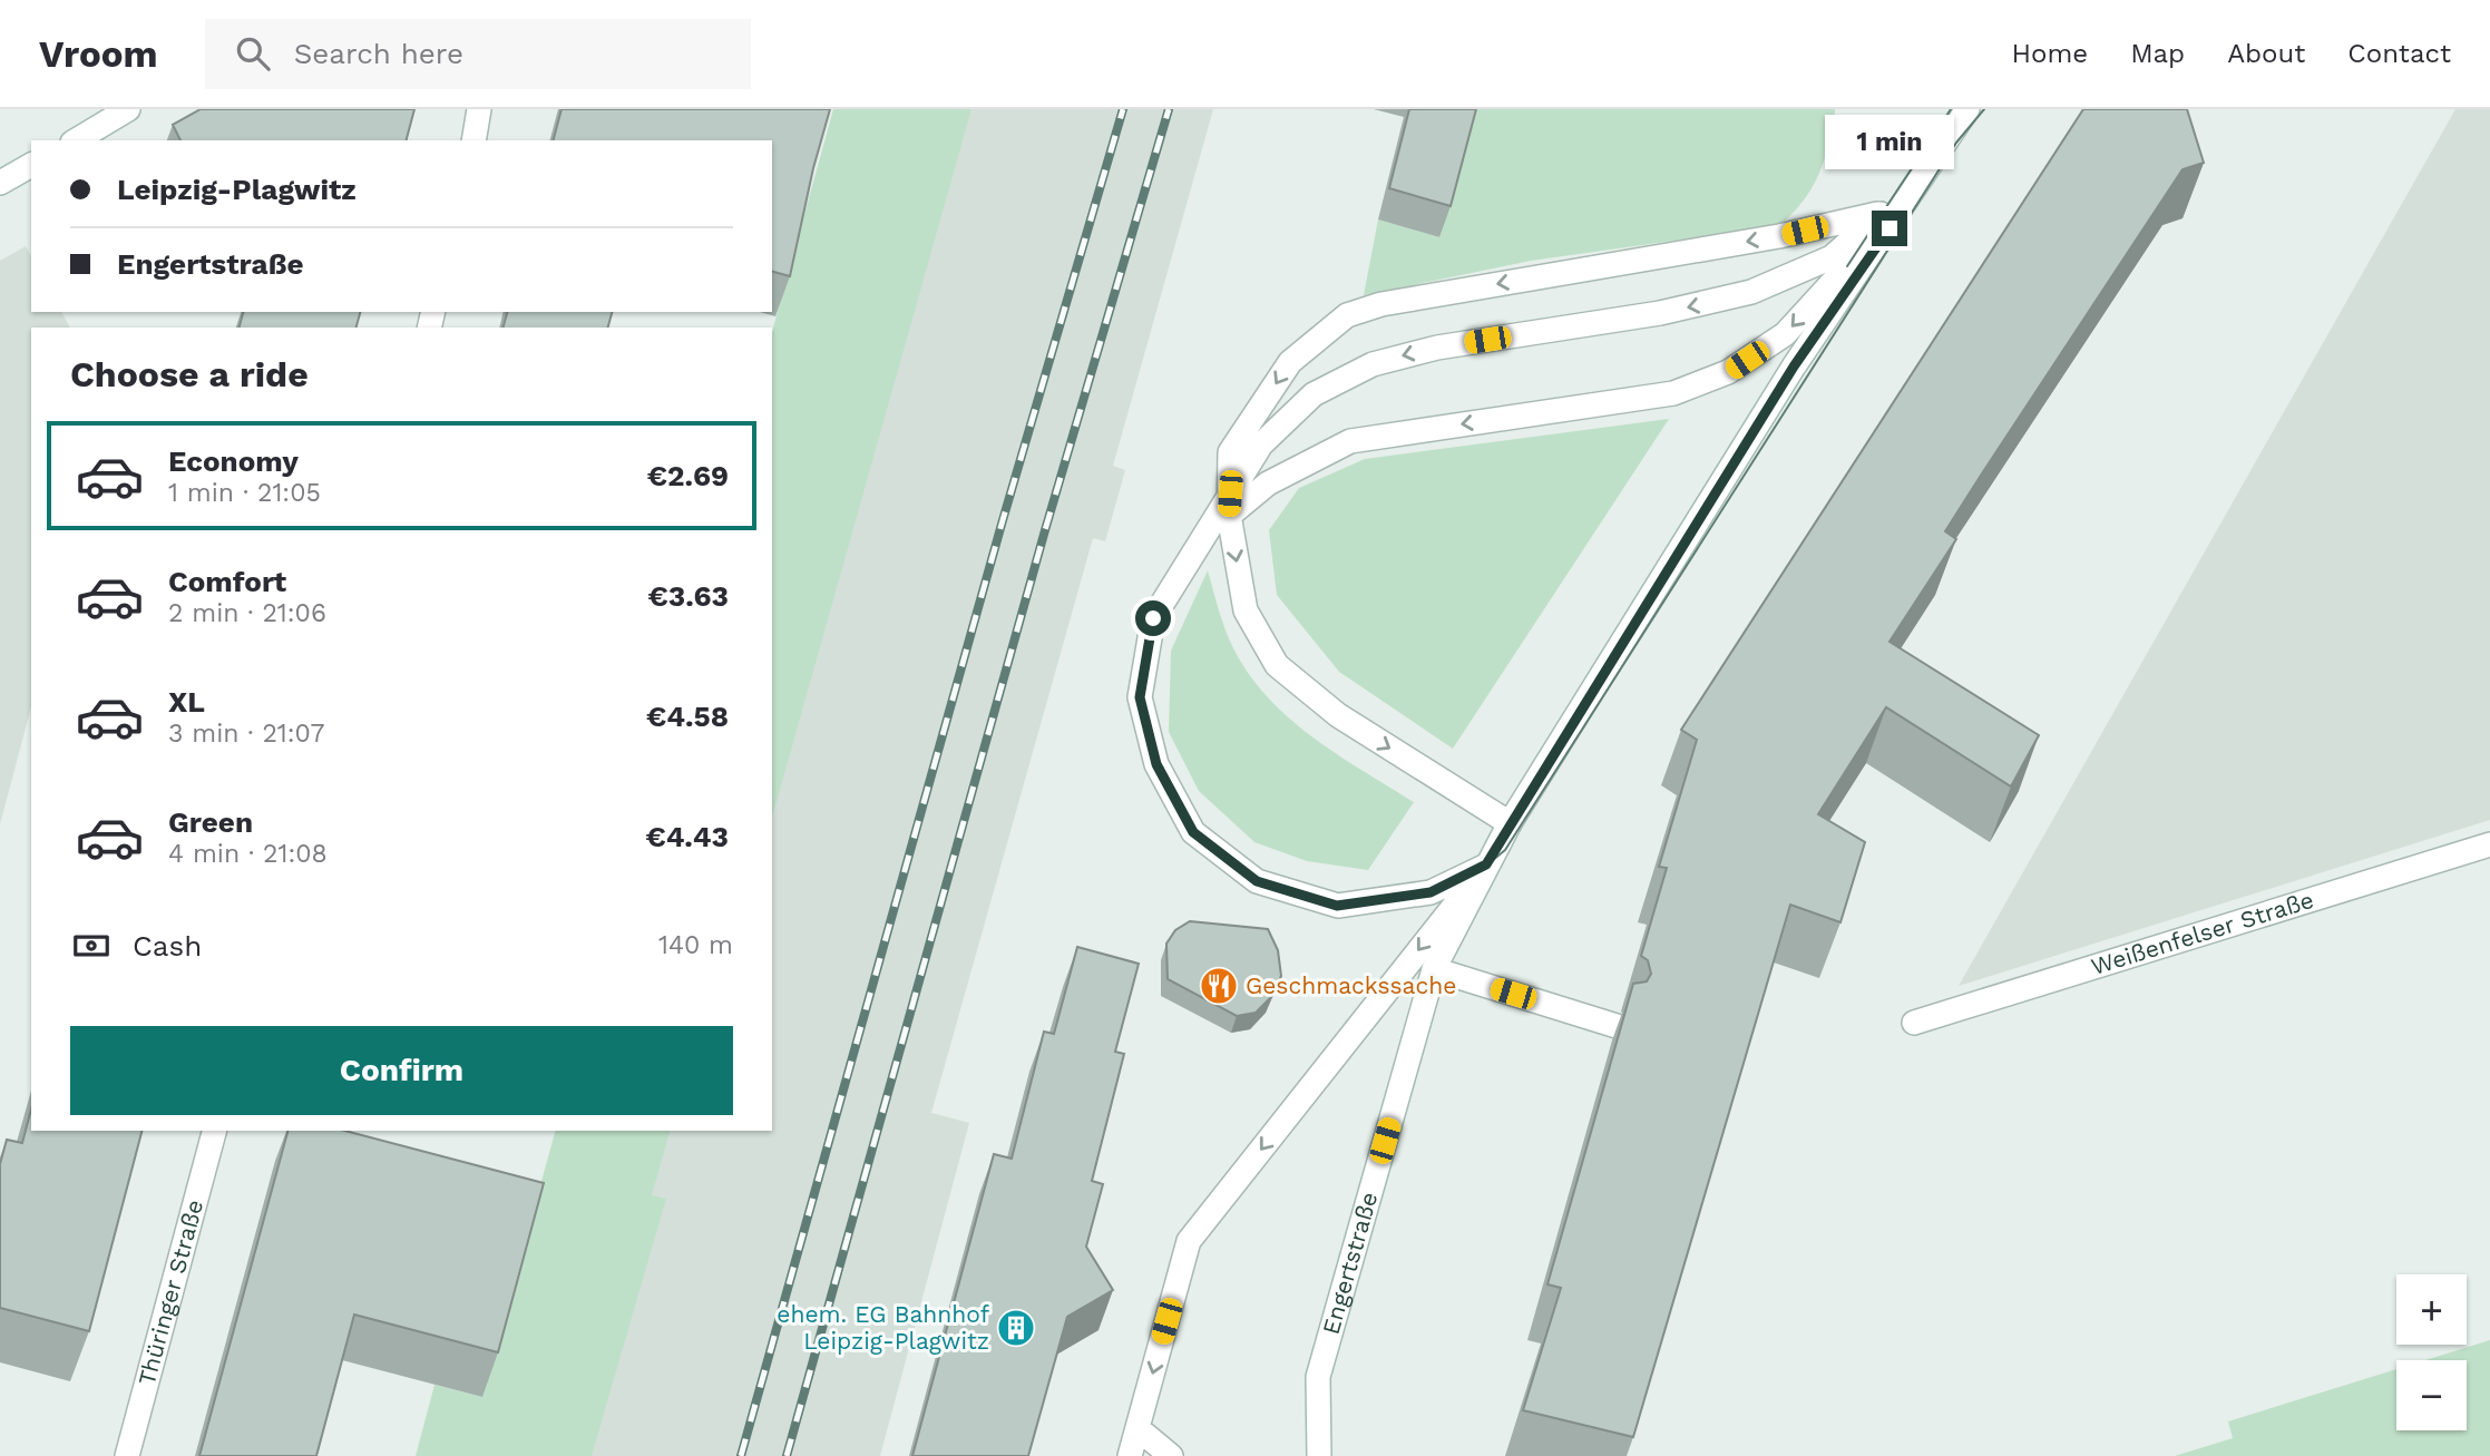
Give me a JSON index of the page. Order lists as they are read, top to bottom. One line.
{"streets":{"street":["Weißenfelser Straße","Engertstraße","Thüringer Straße"]},"places":{"restaurant":["Geschmackssache"],"building":["ehem. EG Bahnhof Leipzig-Plagwitz"]},"page":{"header":"Vroom","search":"Search here","nav":["Home","Map","About","Contact"],"bubble":"1 min","banner":["Leipzig-Plagwitz","Engertstraße"],"heading":"Choose a ride","list":[{"name":"Economy","note":"1 min · 21:05","value":"€2.69"},{"name":"Comfort","note":"2 min · 21:06","value":"€3.63"},{"name":"XL","note":"3 min · 21:07","value":"€4.58"},{"name":"Green","note":"4 min · 21:08","value":"€4.43"}],"pay":["Cash","140 m"],"buttons":"Confirm","map_buttons":["+","−"]}}
